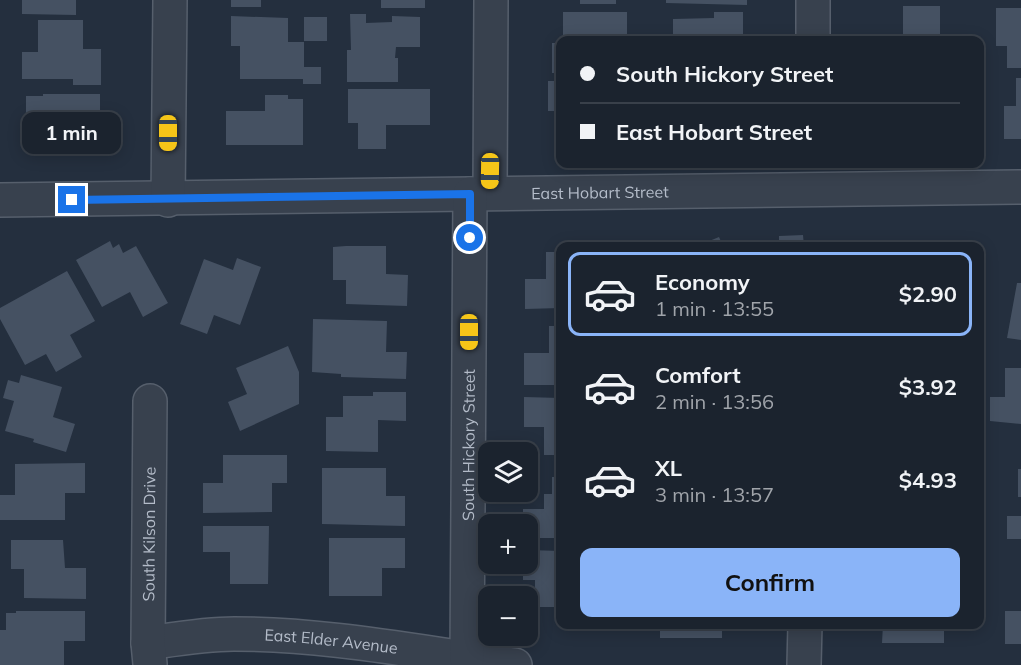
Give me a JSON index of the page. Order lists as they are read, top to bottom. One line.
{"streets":{"street":["East Hobart Street","South Hickory Street","South Kilson Drive","East Elder Avenue"]},"crossings":[["East Hobart Street","South Hickory Street"],["South Hickory Street","East Elder Avenue"],["South Kilson Drive","East Elder Avenue"]],"page":{"banner":["South Hickory Street","East Hobart Street"],"bubble":"1 min","list":[{"name":"Economy","note":"1 min · 13:55","value":"$2.90"},{"name":"Comfort","note":"2 min · 13:56","value":"$3.92"},{"name":"XL","note":"3 min · 13:57","value":"$4.93"}],"map_buttons":["+","−"],"buttons":"Confirm"}}
